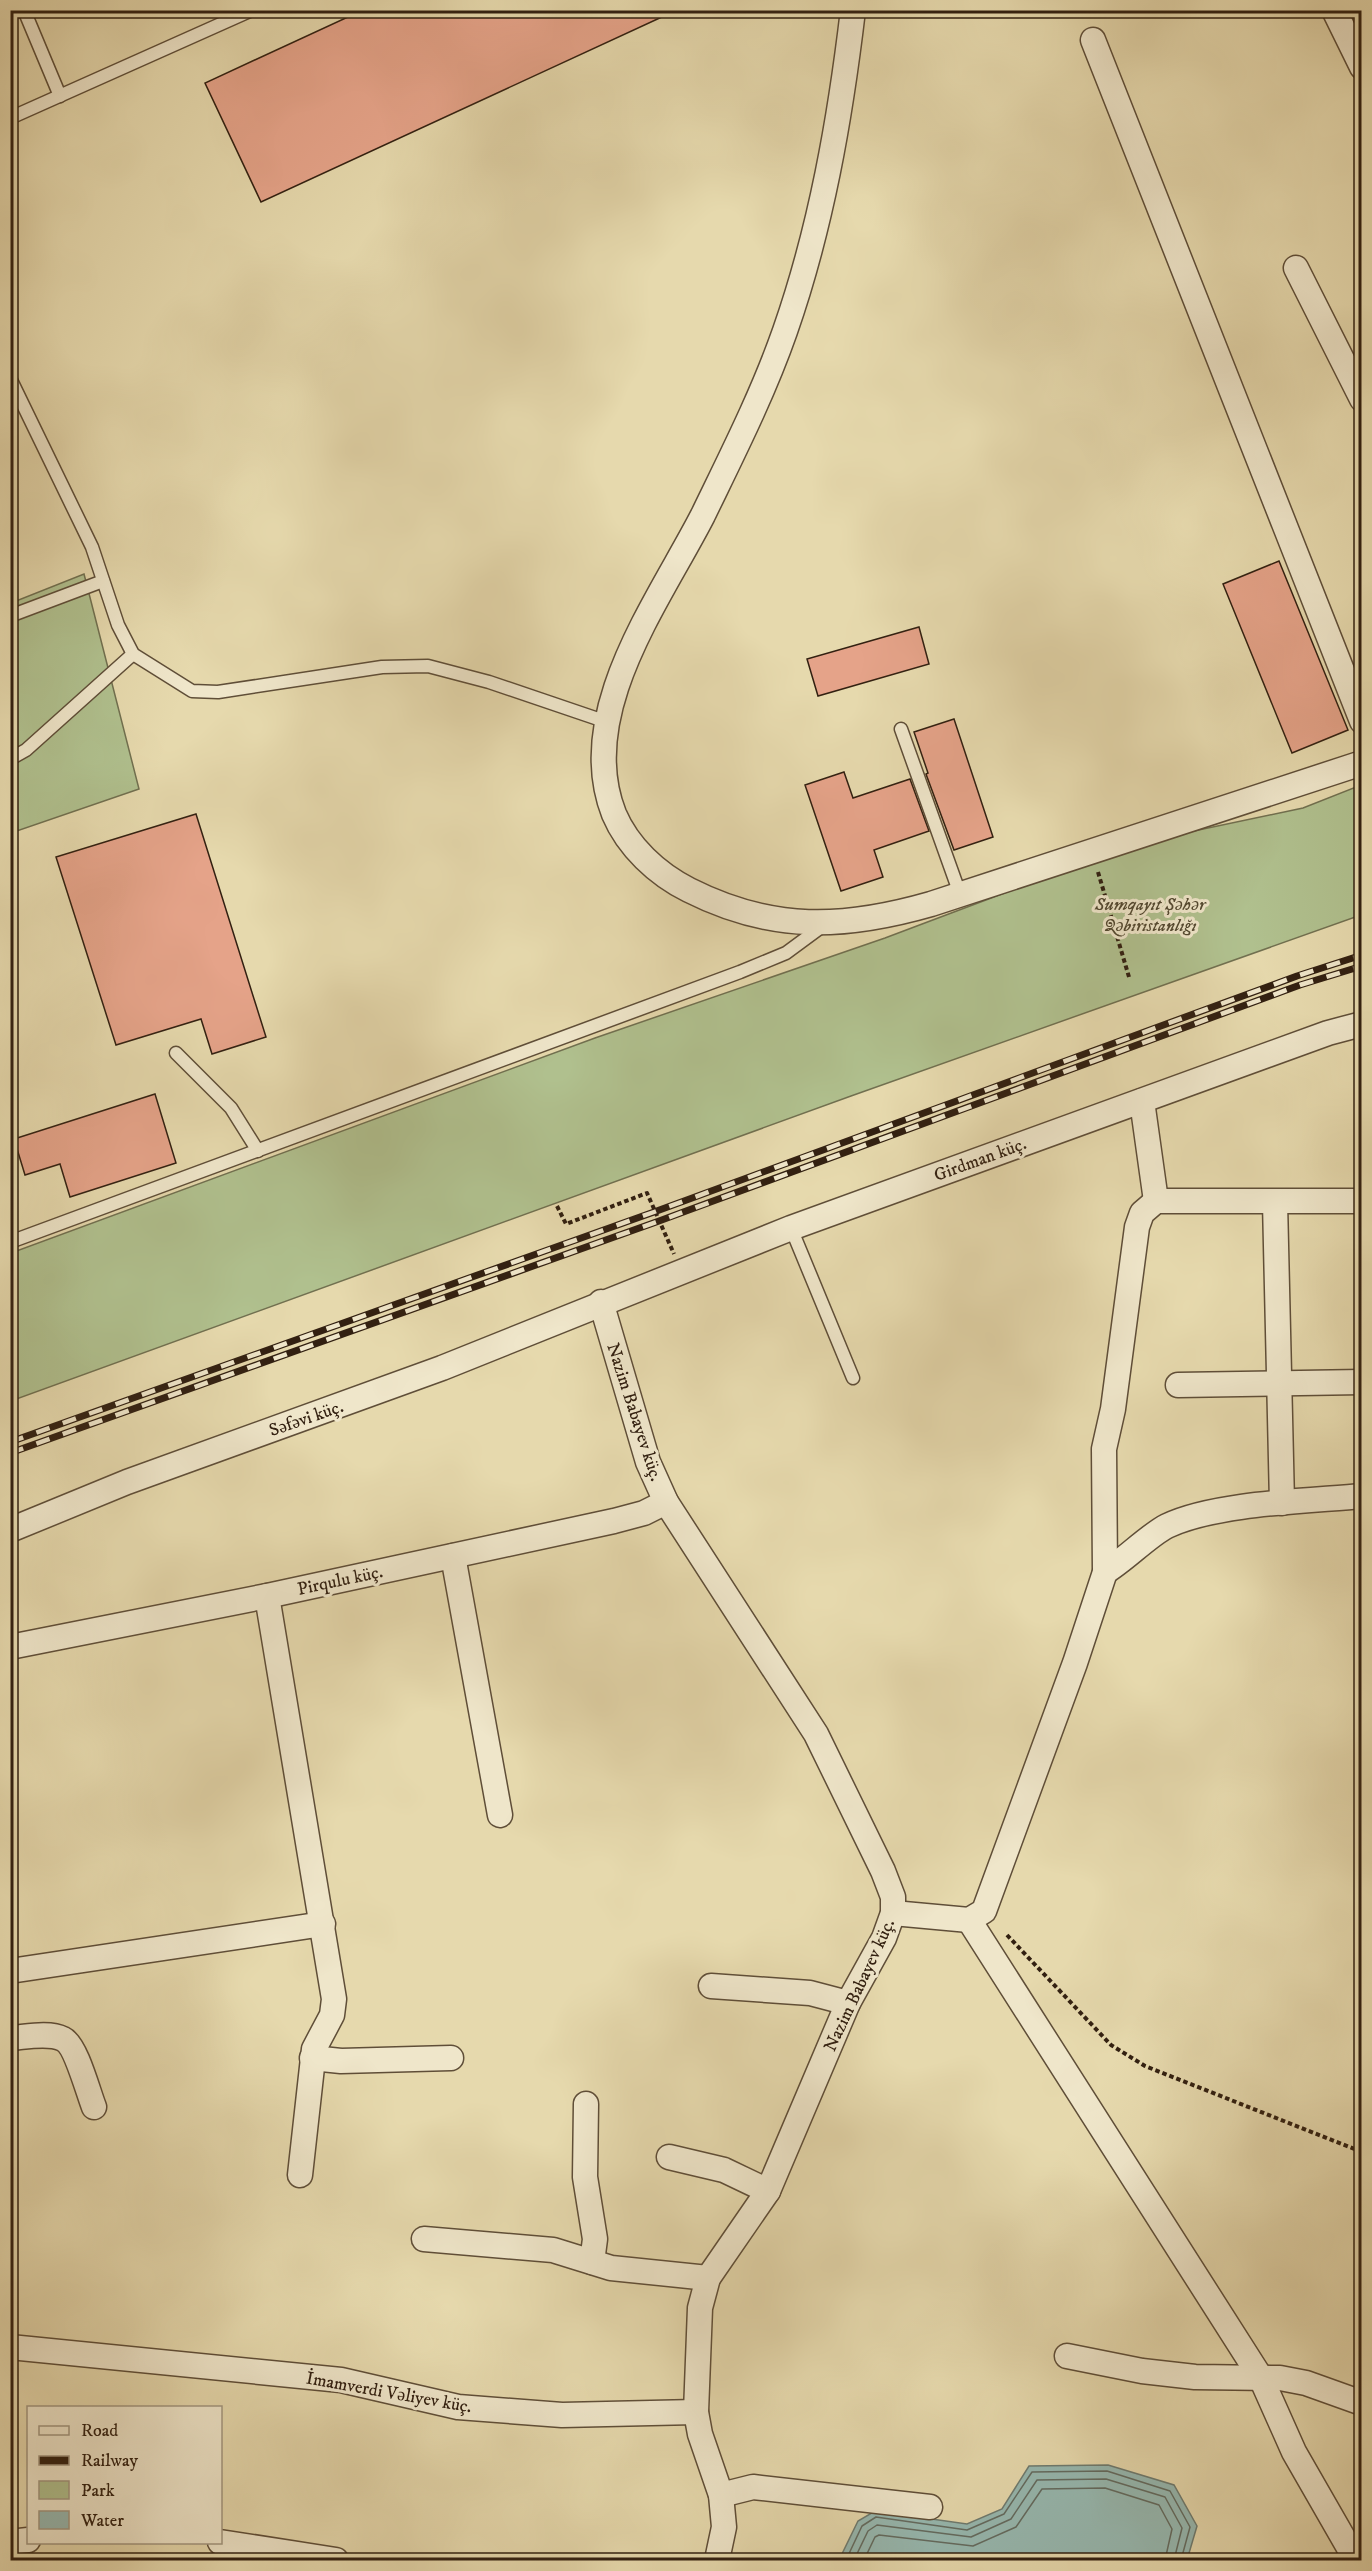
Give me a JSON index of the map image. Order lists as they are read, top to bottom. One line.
{"streets":{"street":["Girdman küç.","Nazim Babayev küç.","Səfəvi küç.","Pirqulu küç.","İmamverdi Vəliyev küç."]},"crossings":[["Girdman küç.","Nazim Babayev küç."],["Girdman küç.","Səfəvi küç."],["Nazim Babayev küç.","Səfəvi küç."],["Nazim Babayev küç.","Pirqulu küç."],["Nazim Babayev küç.","İmamverdi Vəliyev küç."]],"parks":["Sumqayıt Şəhər Qəbiristanlığı"],"legend":["Road","Railway","Park","Water"]}
